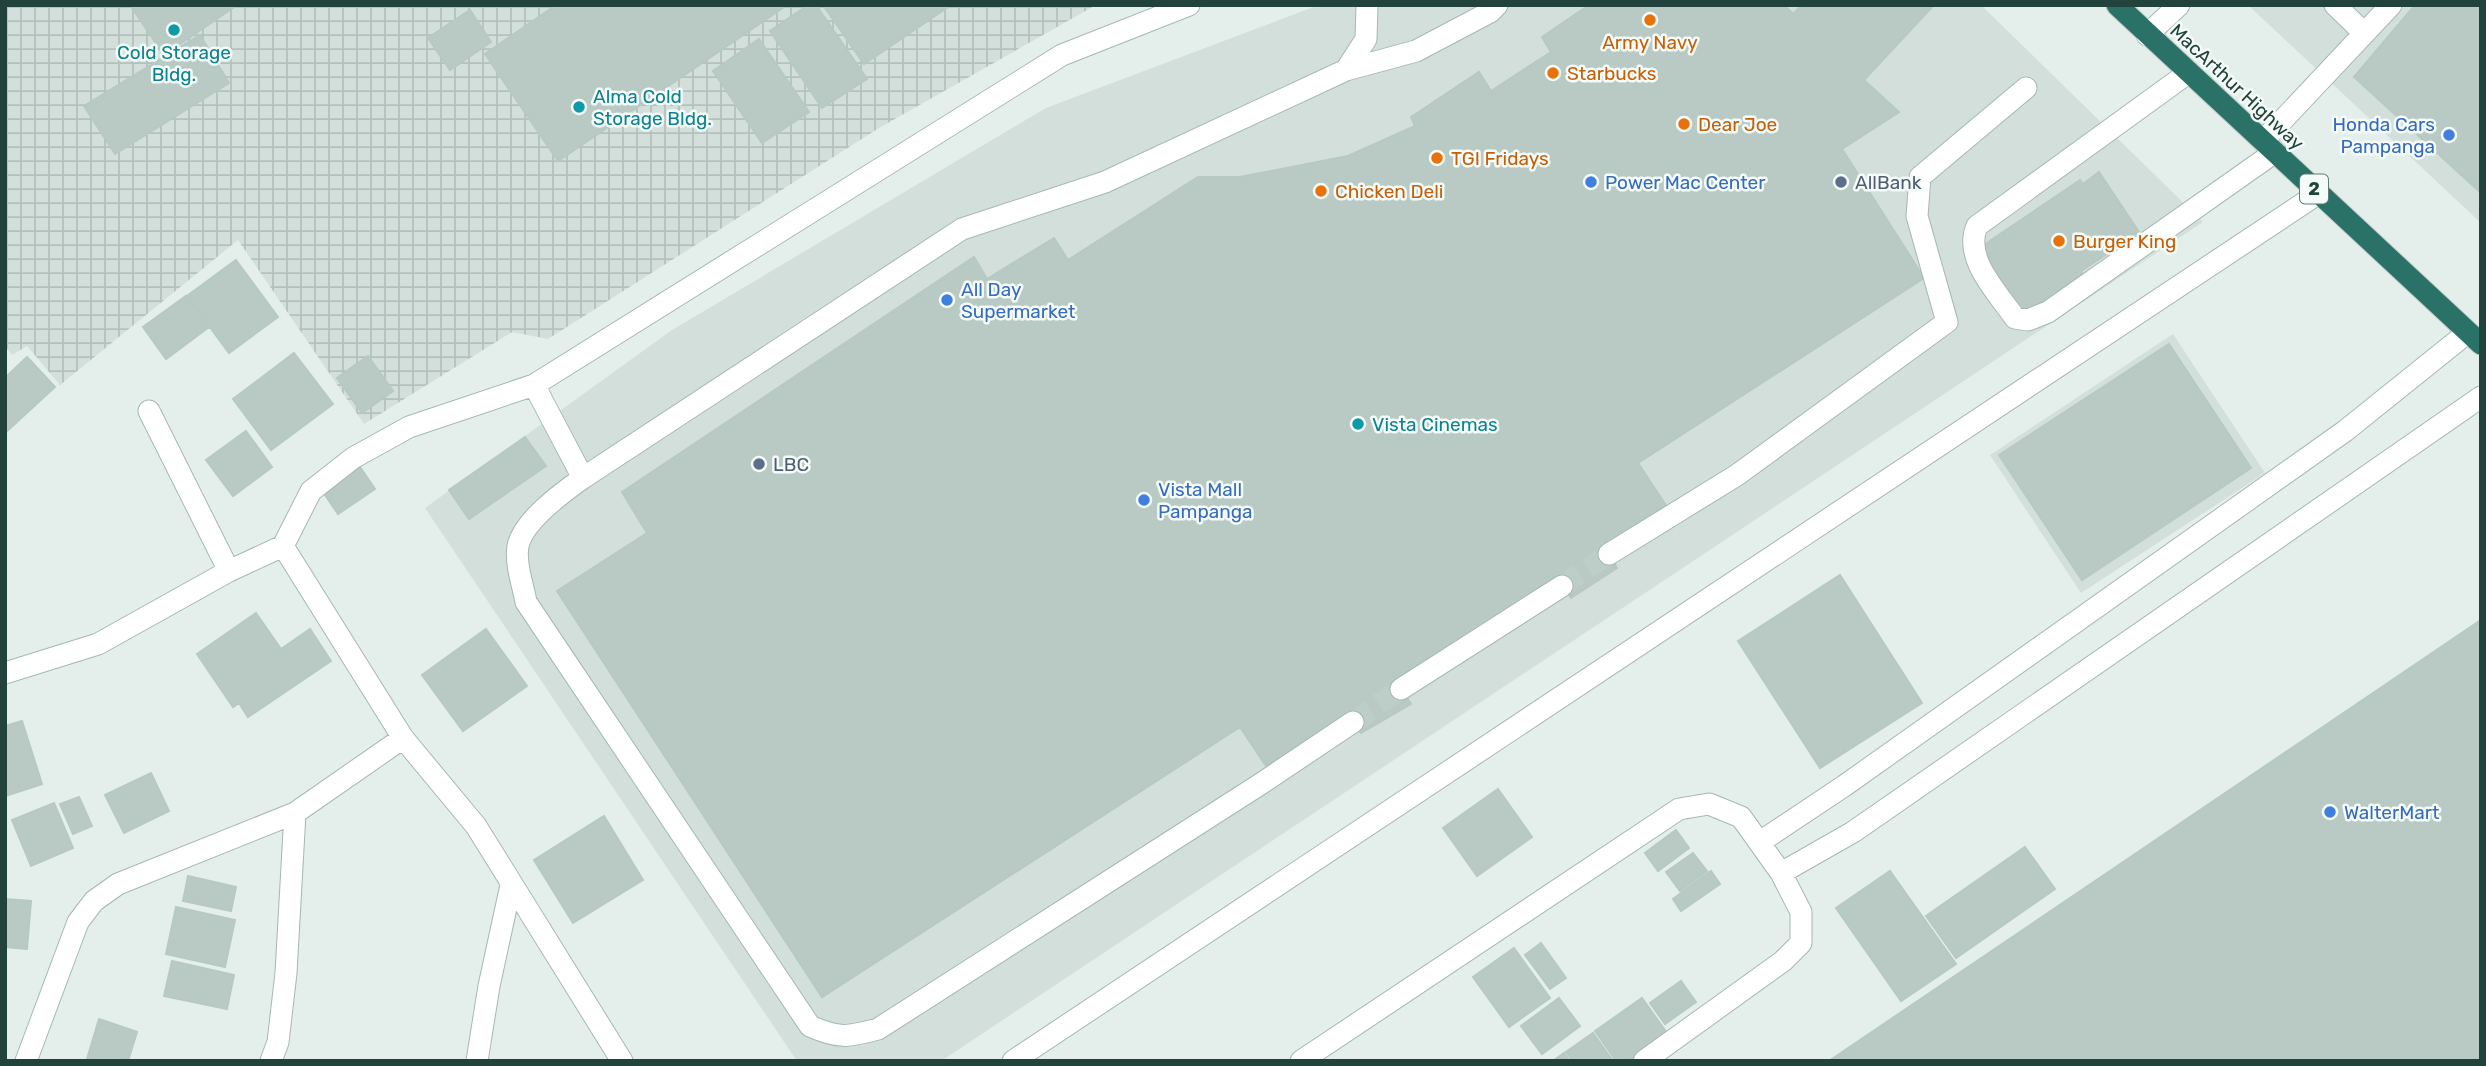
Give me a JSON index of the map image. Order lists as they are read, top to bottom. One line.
{"streets":{"highway":["MacArthur Highway","2"]},"places":["Army Navy","Cold Storage Bldg.","Starbucks","Alma Cold Storage Bldg.","Dear Joe","Honda Cars Pampanga","TGI Fridays","Power Mac Center","AllBank","Chicken Deli","Burger King","All Day Supermarket","Vista Cinemas","LBC","Vista Mall Pampanga","WalterMart"]}
